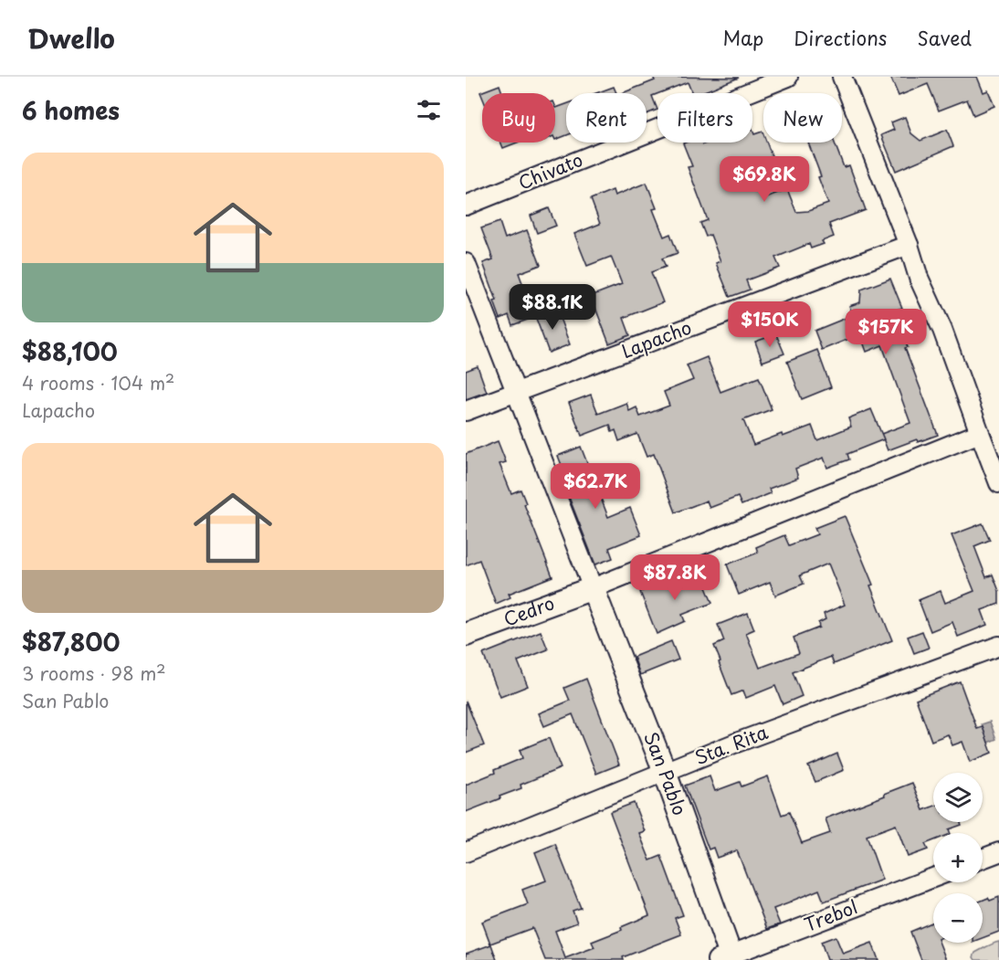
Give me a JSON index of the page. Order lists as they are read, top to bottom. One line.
{"streets":{"street":["Chivato","Lapacho","Cedro","Sta. Rita","San Pablo","Trebol"]},"crossings":[["Cedro","San Pablo"],["Sta. Rita","San Pablo"],["San Pablo","Trebol"]],"page":{"header":"Dwello","nav":["Map","Directions","Saved"],"heading":"6 homes","chip":["Buy","Rent","Filters","New"],"list":[{"name":"$88,100","note":"4 rooms · 104 m² · Lapacho"},{"name":"$87,800","note":"3 rooms · 98 m² · San Pablo"}],"price":["$69.8K","$88.1K","$150K","$157K","$62.7K","$87.8K"],"map_buttons":["+","−"]}}
